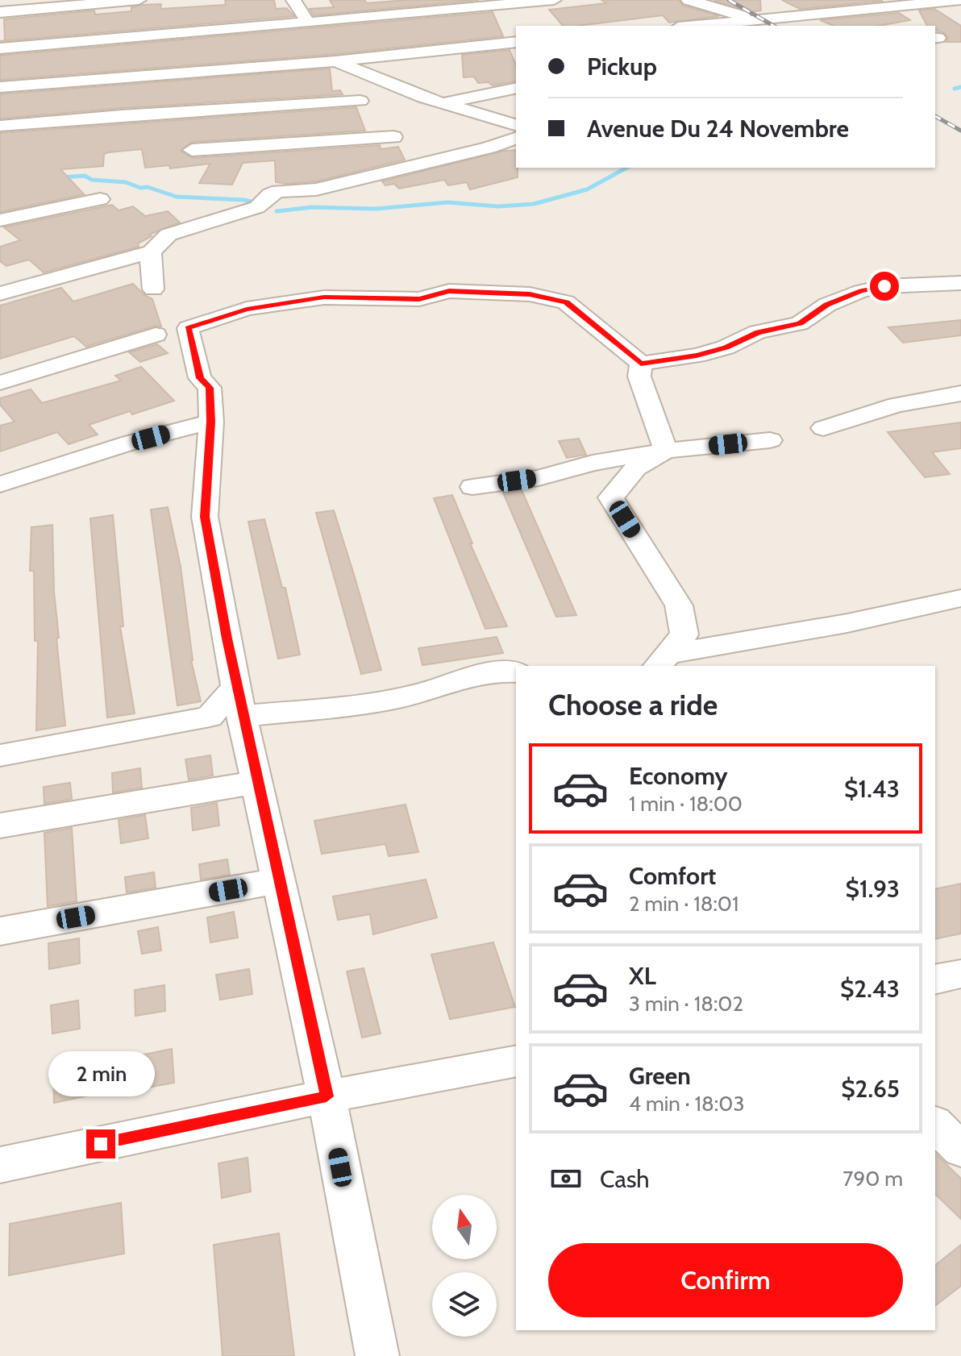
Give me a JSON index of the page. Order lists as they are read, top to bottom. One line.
{"north":"top","page":{"banner":["Pickup","Avenue Du 24 Novembre"],"heading":"Choose a ride","list":[{"name":"Economy","note":"1 min · 18:00","value":"$1.43"},{"name":"Comfort","note":"2 min · 18:01","value":"$1.93"},{"name":"XL","note":"3 min · 18:02","value":"$2.43"},{"name":"Green","note":"4 min · 18:03","value":"$2.65"}],"bubble":"2 min","pay":["Cash","790 m"],"buttons":"Confirm"}}
